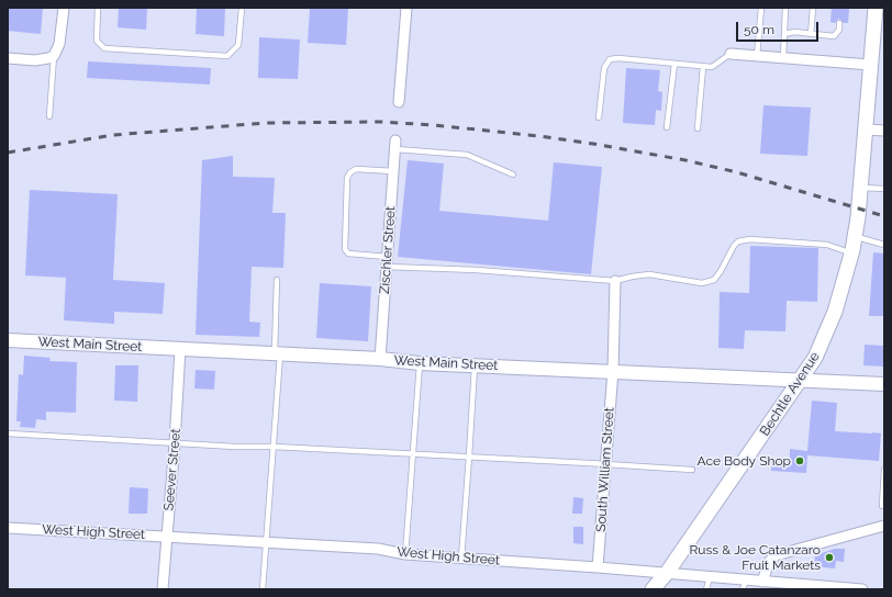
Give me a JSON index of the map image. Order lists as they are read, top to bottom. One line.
{"streets":{"main road":["Bechtle Avenue"],"street":["Zischler Street","West Main Street","Seever Street","South William Street","West High Street"]},"crossings":[["Zischler Street","West Main Street"],["West Main Street","Bechtle Avenue"],["West Main Street","Seever Street"],["West Main Street","South William Street"],["Bechtle Avenue","West High Street"],["Seever Street","West High Street"],["South William Street","West High Street"]],"places":["Ace Body Shop","Russ & Joe Catanzaro Fruit Markets"],"scale_bar":"50 m"}
